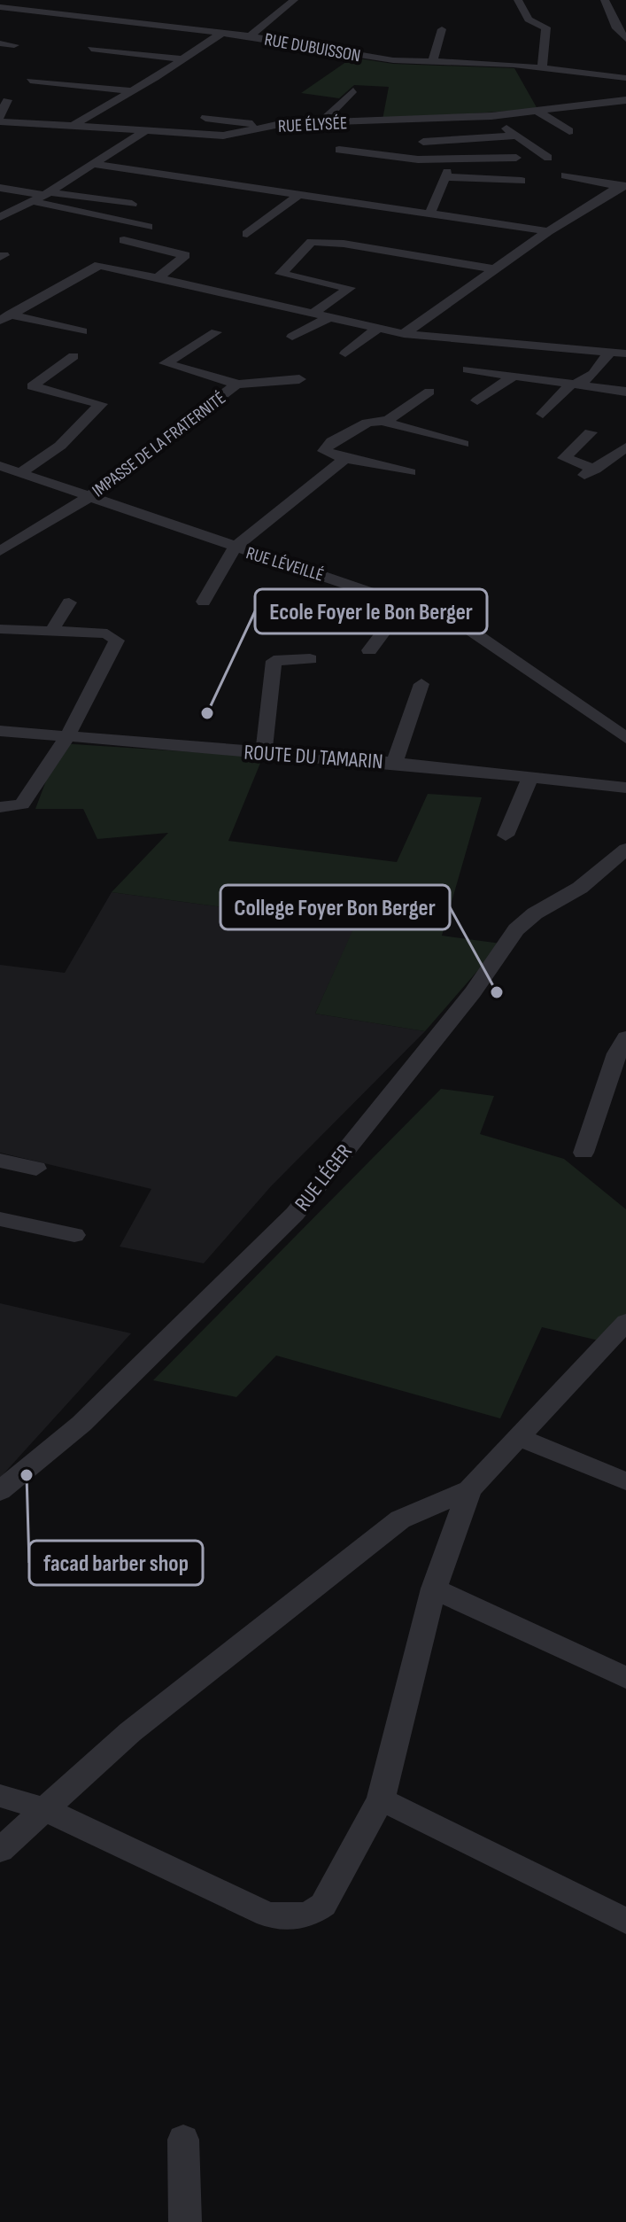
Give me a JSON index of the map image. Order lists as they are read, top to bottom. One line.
{"streets":{"street":["RUE DUBUISSON","RUE ÉLYSÉE","IMPASSE DE LA FRATERNITÉ","RUE LÉVEILLÉ","ROUTE DU TAMARIN","RUE LÉGER"]},"crossings":[["IMPASSE DE LA FRATERNITÉ","RUE LÉVEILLÉ"]],"places":["Ecole Foyer le Bon Berger","College Foyer Bon Berger","facad barber shop"]}
